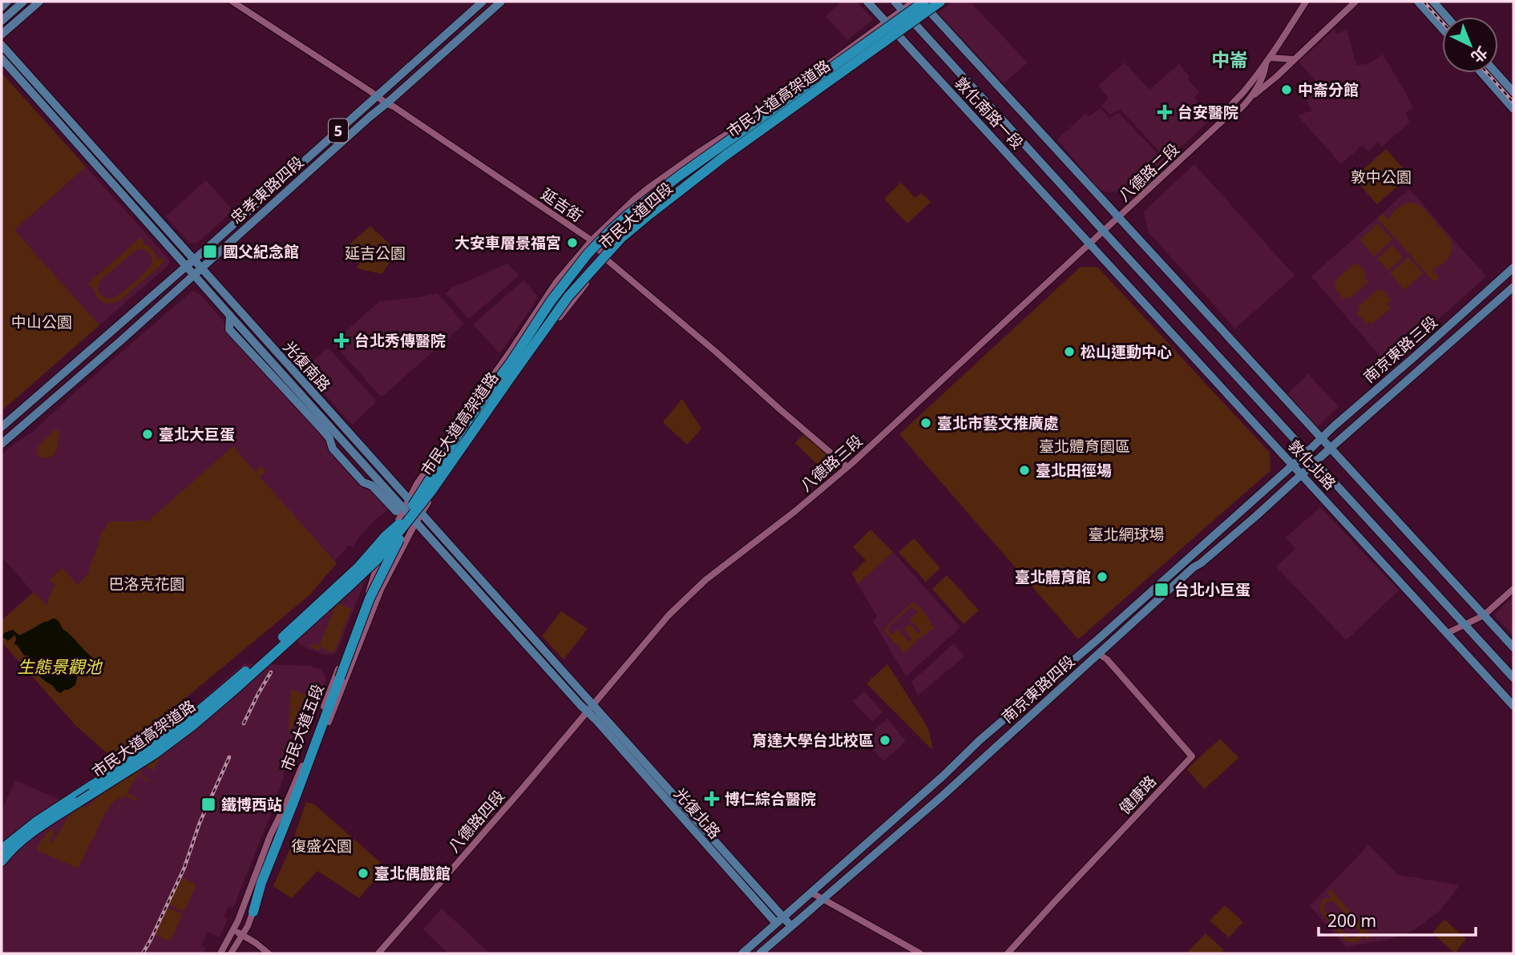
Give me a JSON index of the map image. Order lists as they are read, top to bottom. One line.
{"streets":{"highway":["市民大道高架道路"],"main road":["敦化南路一段","5","忠孝東路四段","南京東路三段","光復南路","敦化北路","南京東路四段","光復北路"],"street":["八德路二段","延吉街","市民大道四段","八德路三段","市民大道五段","健康路","八德路四段"]},"crossings":[["市民大道高架道路","敦化南路一段"],["市民大道高架道路","市民大道四段"],["市民大道高架道路","光復南路"],["市民大道高架道路","市民大道五段"],["敦化南路一段","八德路二段"],["敦化南路一段","市民大道四段"],["敦化南路一段","八德路三段"],["敦化南路一段","敦化北路"],["八德路二段","八德路三段"],["八德路二段","敦化北路"],["忠孝東路四段","延吉街"],["忠孝東路四段","光復南路"],["延吉街","市民大道四段"],["延吉街","八德路三段"],["市民大道四段","光復南路"],["市民大道四段","市民大道五段"],["南京東路三段","敦化北路"],["南京東路三段","南京東路四段"],["光復南路","八德路三段"],["光復南路","市民大道五段"],["光復南路","光復北路"],["光復南路","八德路四段"],["八德路三段","敦化北路"],["八德路三段","光復北路"],["八德路三段","八德路四段"],["敦化北路","南京東路四段"],["南京東路四段","健康路"],["南京東路四段","光復北路"],["光復北路","八德路四段"]],"districts":["中崙"],"water":["生態景觀池"],"parks":["敦中公園","延吉公園","中山公園","臺北體育園區","臺北網球場","巴洛克花園","復盛公園"],"places":{"other":["中崙分館","大安車層景福宮","松山運動中心","臺北市藝文推廣處","臺北大巨蛋","臺北田徑場","臺北體育館","育達大學台北校區","臺北偶戲館"],"health":["台安醫院","台北秀傳醫院","博仁綜合醫院"],"transit":["國父紀念館","台北小巨蛋","鐵博西站"]},"scale_bar":"200 m","north":"bottom right"}
